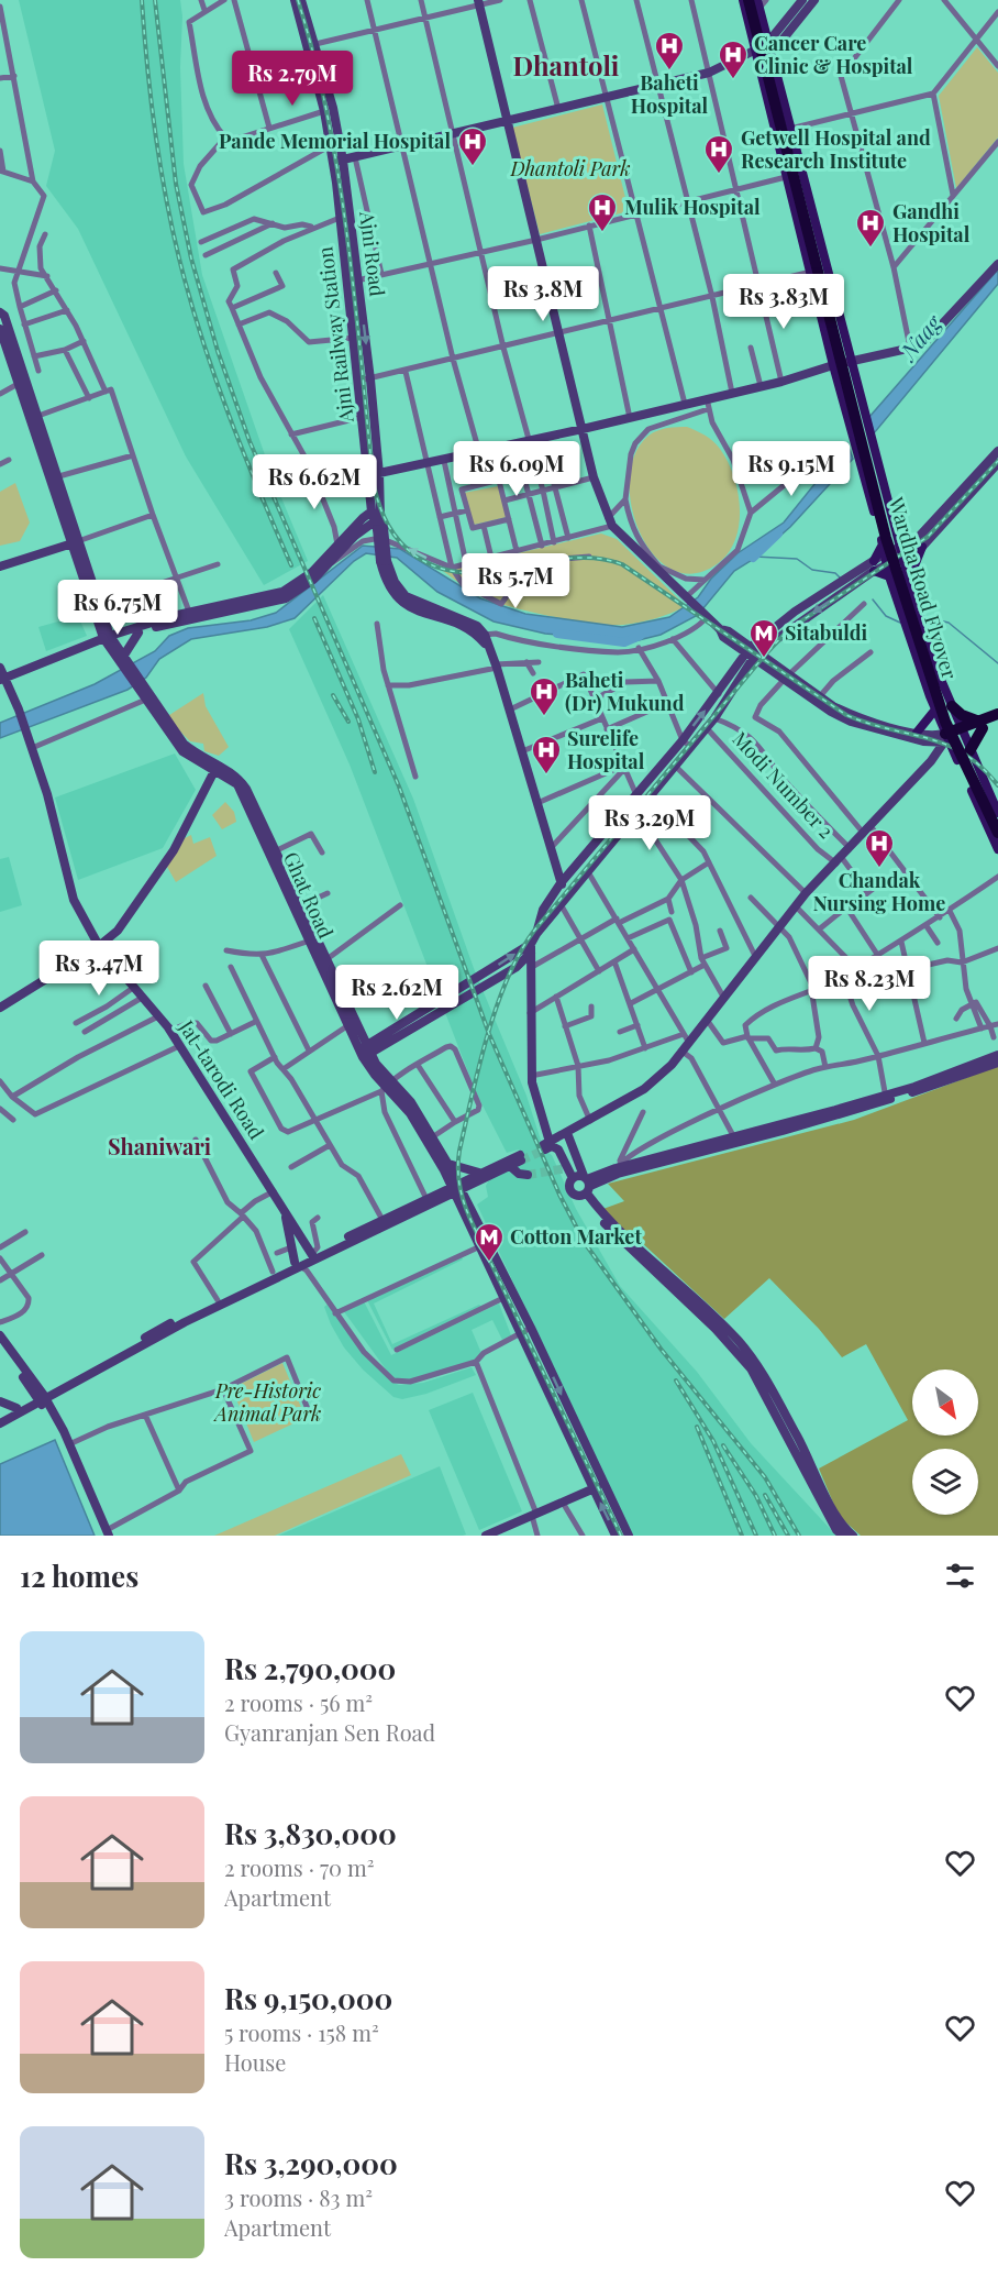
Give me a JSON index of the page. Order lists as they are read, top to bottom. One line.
{"streets":{"highway":["Wardha Road Flyover"],"main road":["Ajni Road","Ajni Railway Station","Ghat Road","Jat-tarodi Road"],"street":["Modi Number 2"]},"crossings":[["Ajni Road","Ajni Railway Station"]],"districts":["Dhantoli","Shaniwari"],"water":["Naag"],"parks":["Dhantoli Park","Pre-Historic Animal Park"],"places":{"hospital":["Baheti Hospital","Cancer Care Clinic & Hospital","Pande Memorial Hospital","Getwell Hospital and Research Institute","Mulik Hospital","Gandhi Hospital","Baheti (Dr) Mukund","Surelife Hospital","Chandak Nursing Home"],"metro station":["Sitabuldi","Cotton Market"]},"north":"bottom right","page":{"price":["Rs 2.79M","Rs 3.8M","Rs 3.83M","Rs 6.09M","Rs 9.15M","Rs 6.62M","Rs 5.7M","Rs 6.75M","Rs 3.29M","Rs 3.47M","Rs 8.23M","Rs 2.62M"],"heading":"12 homes","list":[{"name":"Rs 2,790,000","note":"2 rooms · 56 m² · Gyanranjan Sen Road"},{"name":"Rs 3,830,000","note":"2 rooms · 70 m² · Apartment"},{"name":"Rs 9,150,000","note":"5 rooms · 158 m² · House"},{"name":"Rs 3,290,000","note":"3 rooms · 83 m² · Apartment"}]}}
